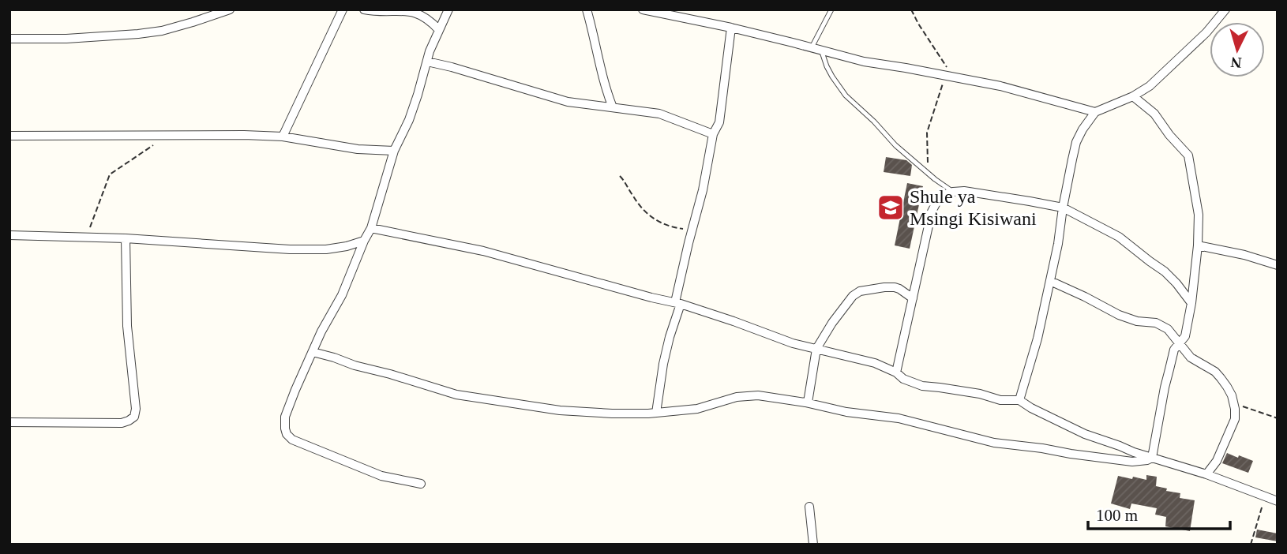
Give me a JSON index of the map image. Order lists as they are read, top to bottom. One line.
{"places":{"school or university":["Shule ya Msingi Kisiwani"]},"scale_bar":"100 m","north":"bottom"}
